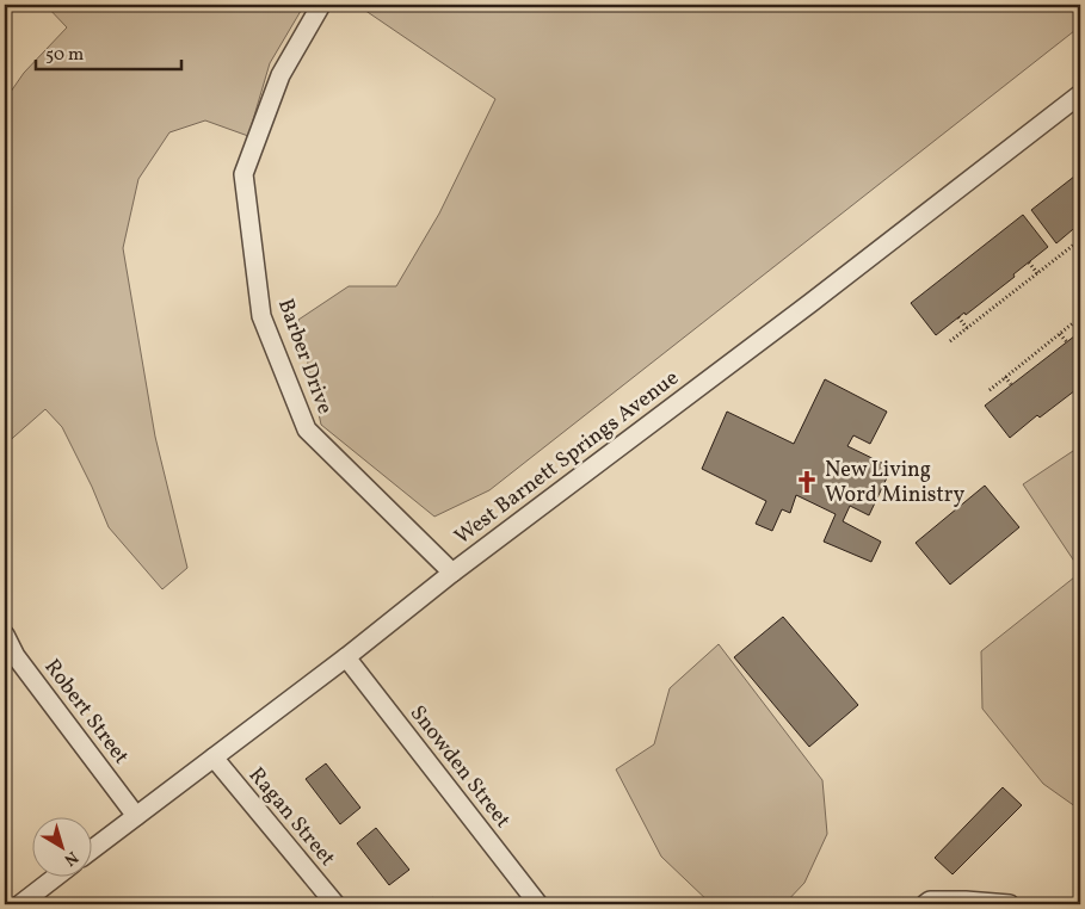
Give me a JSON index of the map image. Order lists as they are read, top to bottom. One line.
{"streets":{"street":["Barber Drive","West Barnett Springs Avenue","Robert Street","Snowden Street","Ragan Street"]},"crossings":[["Barber Drive","West Barnett Springs Avenue"],["West Barnett Springs Avenue","Robert Street"],["West Barnett Springs Avenue","Snowden Street"],["West Barnett Springs Avenue","Ragan Street"]],"places":{"church":["New Living Word Ministry"]},"scale_bar":"50 m","north":"bottom right"}
